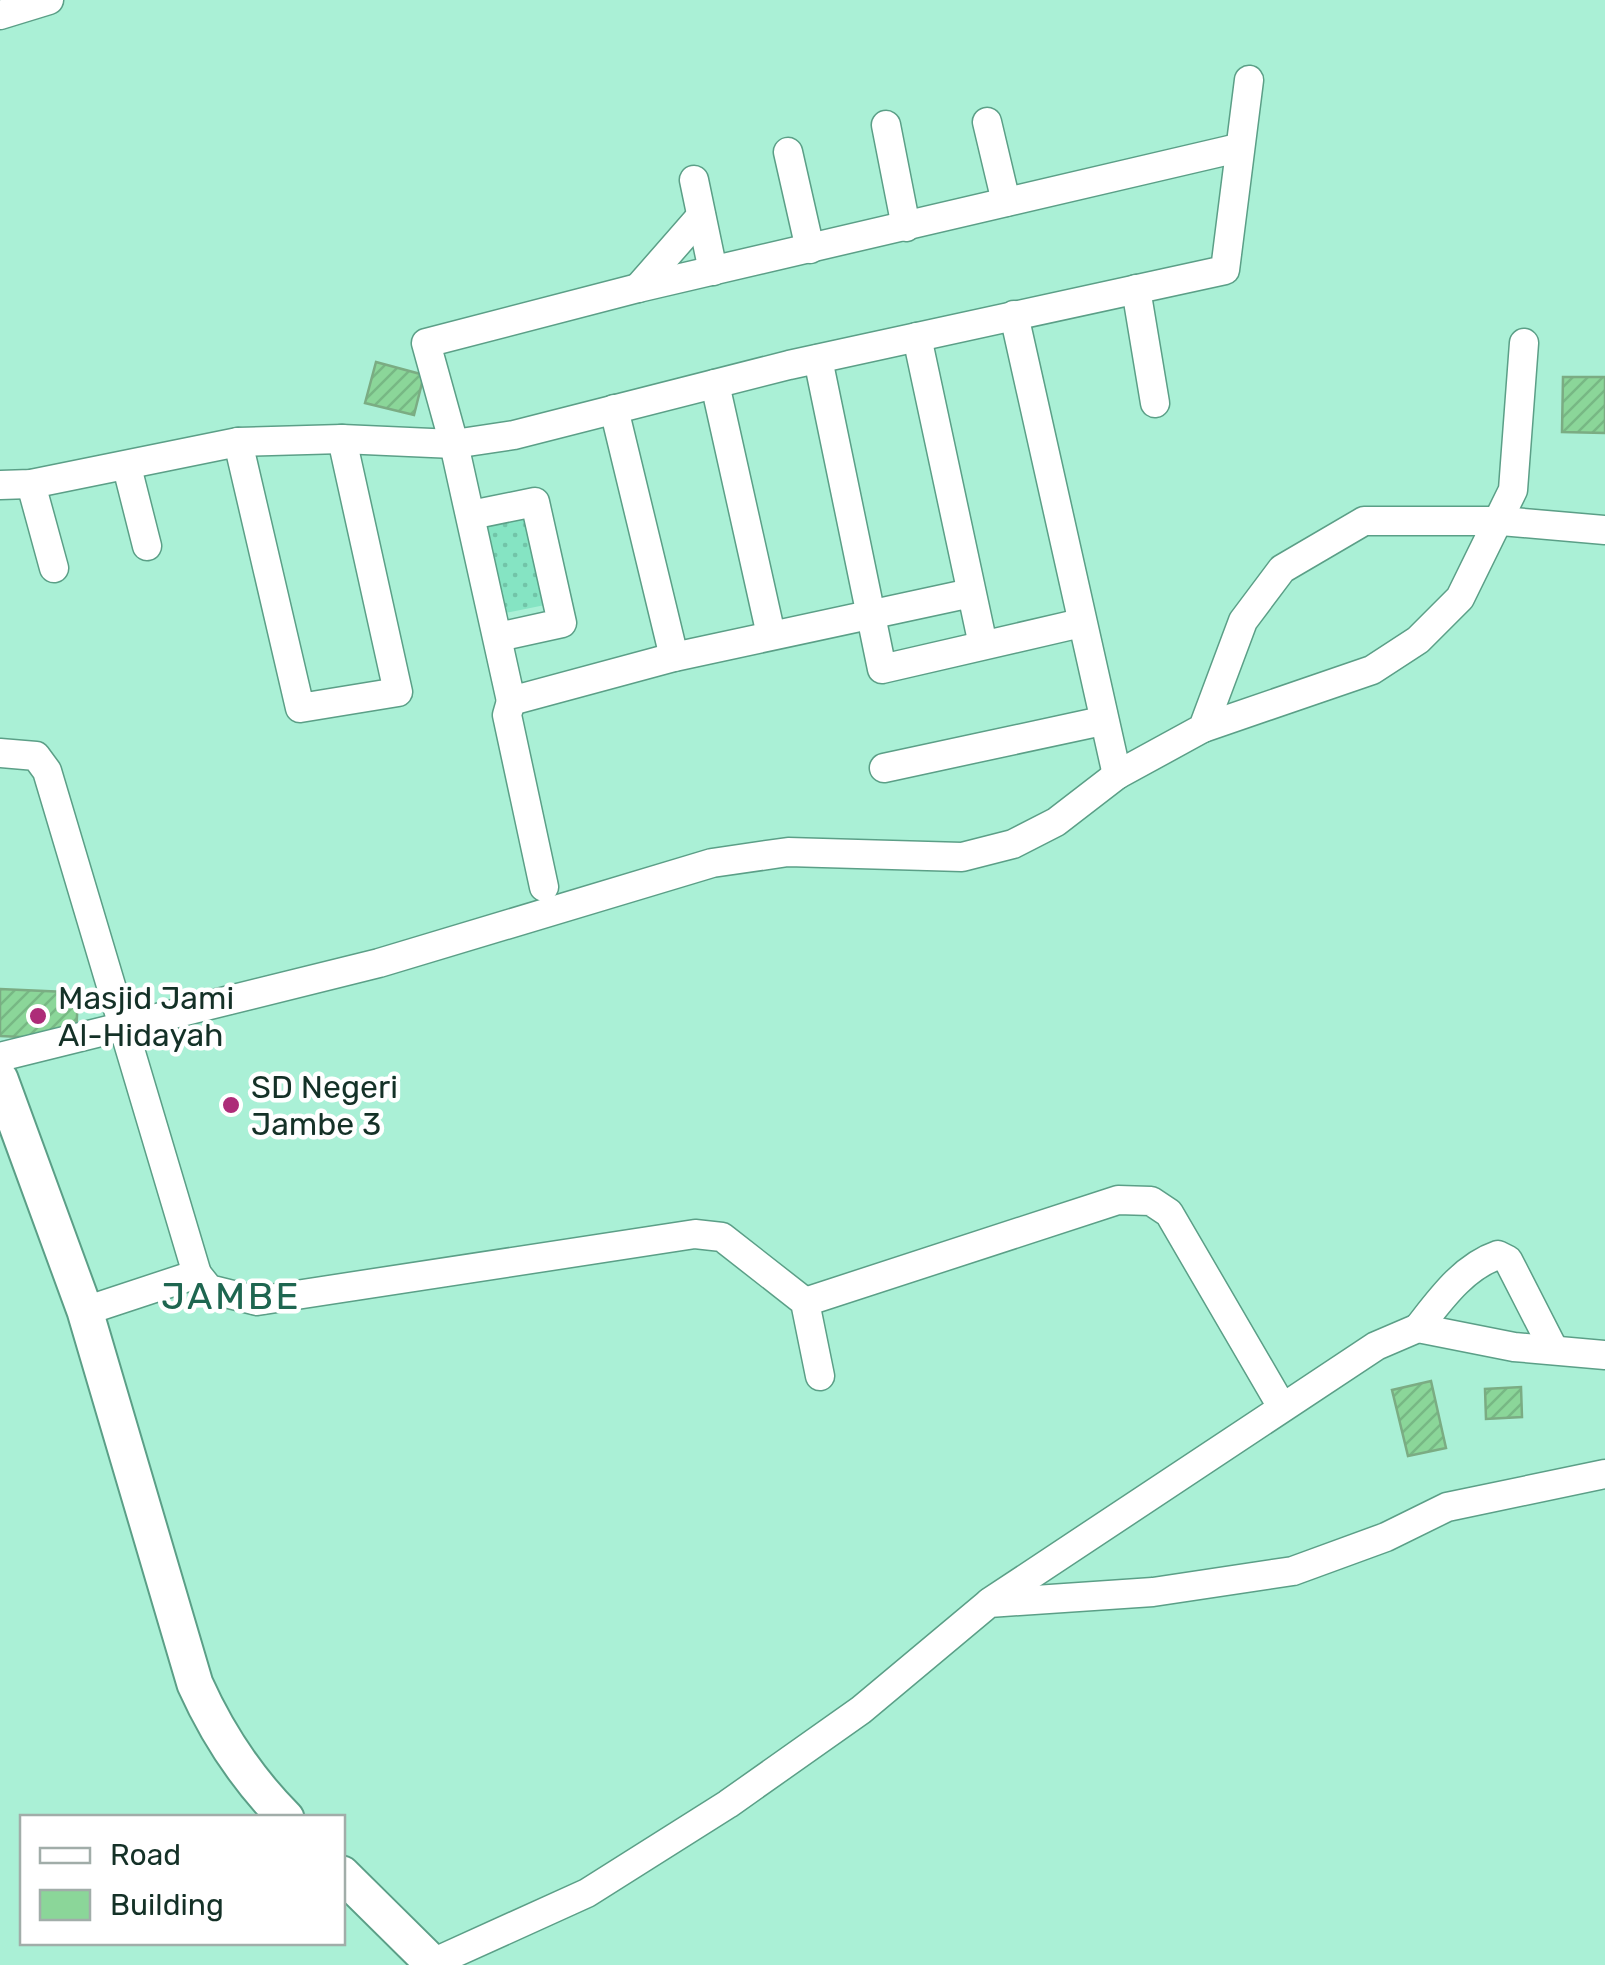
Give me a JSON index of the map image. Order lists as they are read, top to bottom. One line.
{"districts":["JAMBE"],"places":["Masjid Jami Al-Hidayah","SD Negeri Jambe 3"],"legend":["Road","Building"]}
